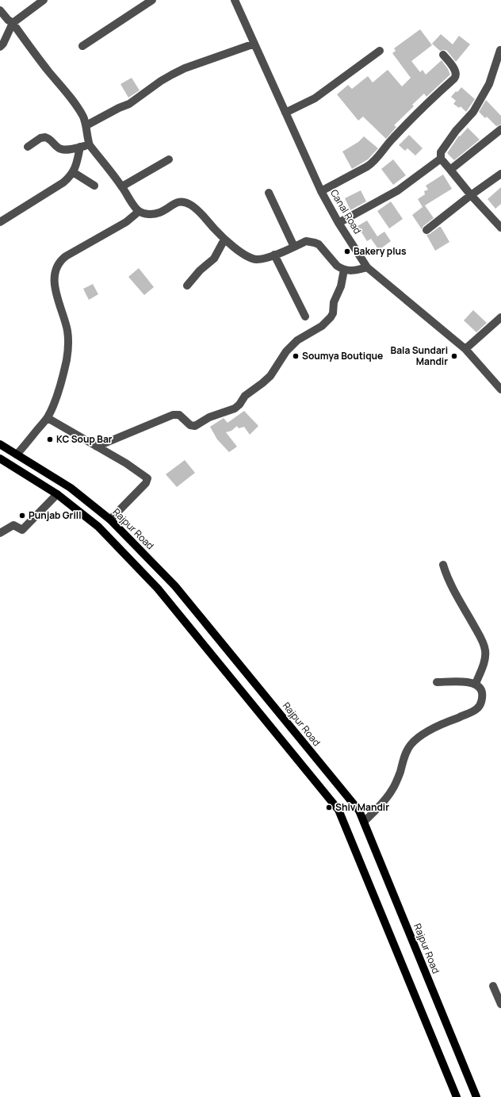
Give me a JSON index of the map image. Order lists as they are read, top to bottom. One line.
{"streets":{"main road":["Rajpur Road"],"street":["Canal Road"]},"places":["Bakery plus","Soumya Boutique","Bala Sundari Mandir","KC Soup Bar","Punjab Grill","Shiv Mandir"]}
